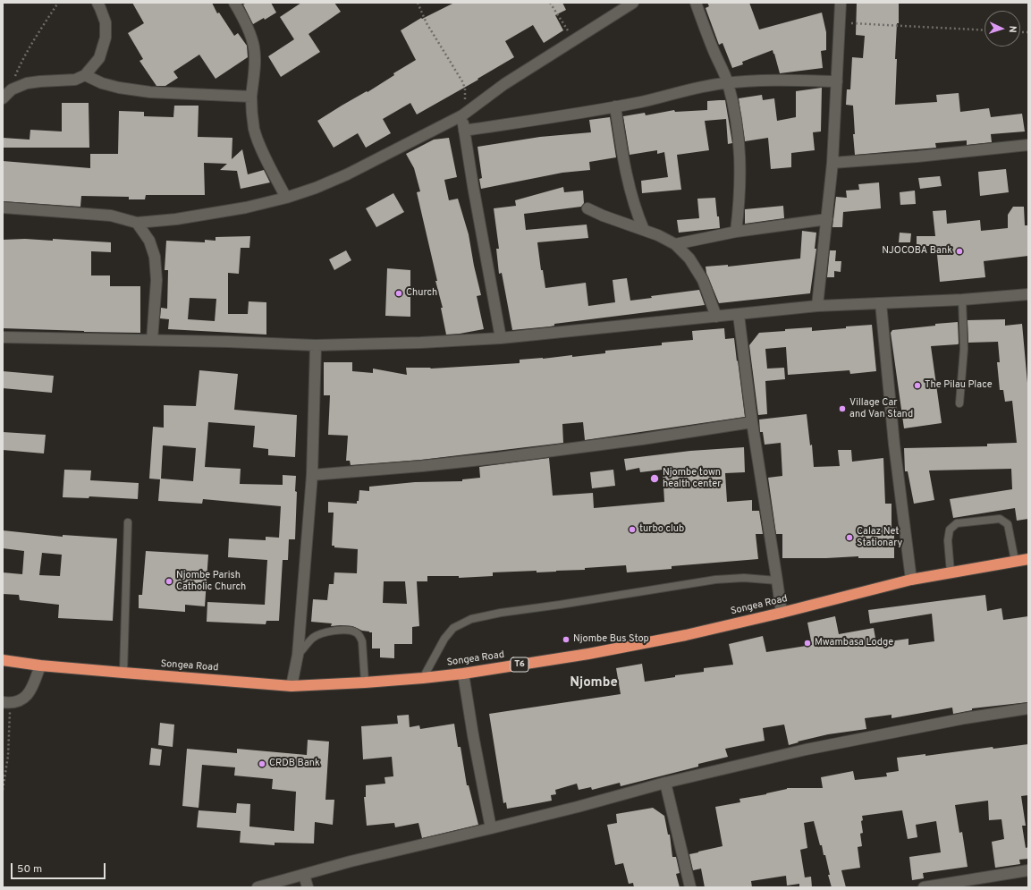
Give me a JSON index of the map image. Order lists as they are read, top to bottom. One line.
{"streets":{"highway":["Songea Road","T6"]},"districts":["Njombe"],"places":["NJOCOBA Bank","Church","The Pilau Place","Village Car and Van Stand","Njombe town health center","turbo club","Calaz Net Stationary","Njombe Parish Catholic Church","Njombe Bus Stop","Mwambasa Lodge","CRDB Bank"],"scale_bar":"50 m","north":"right"}
